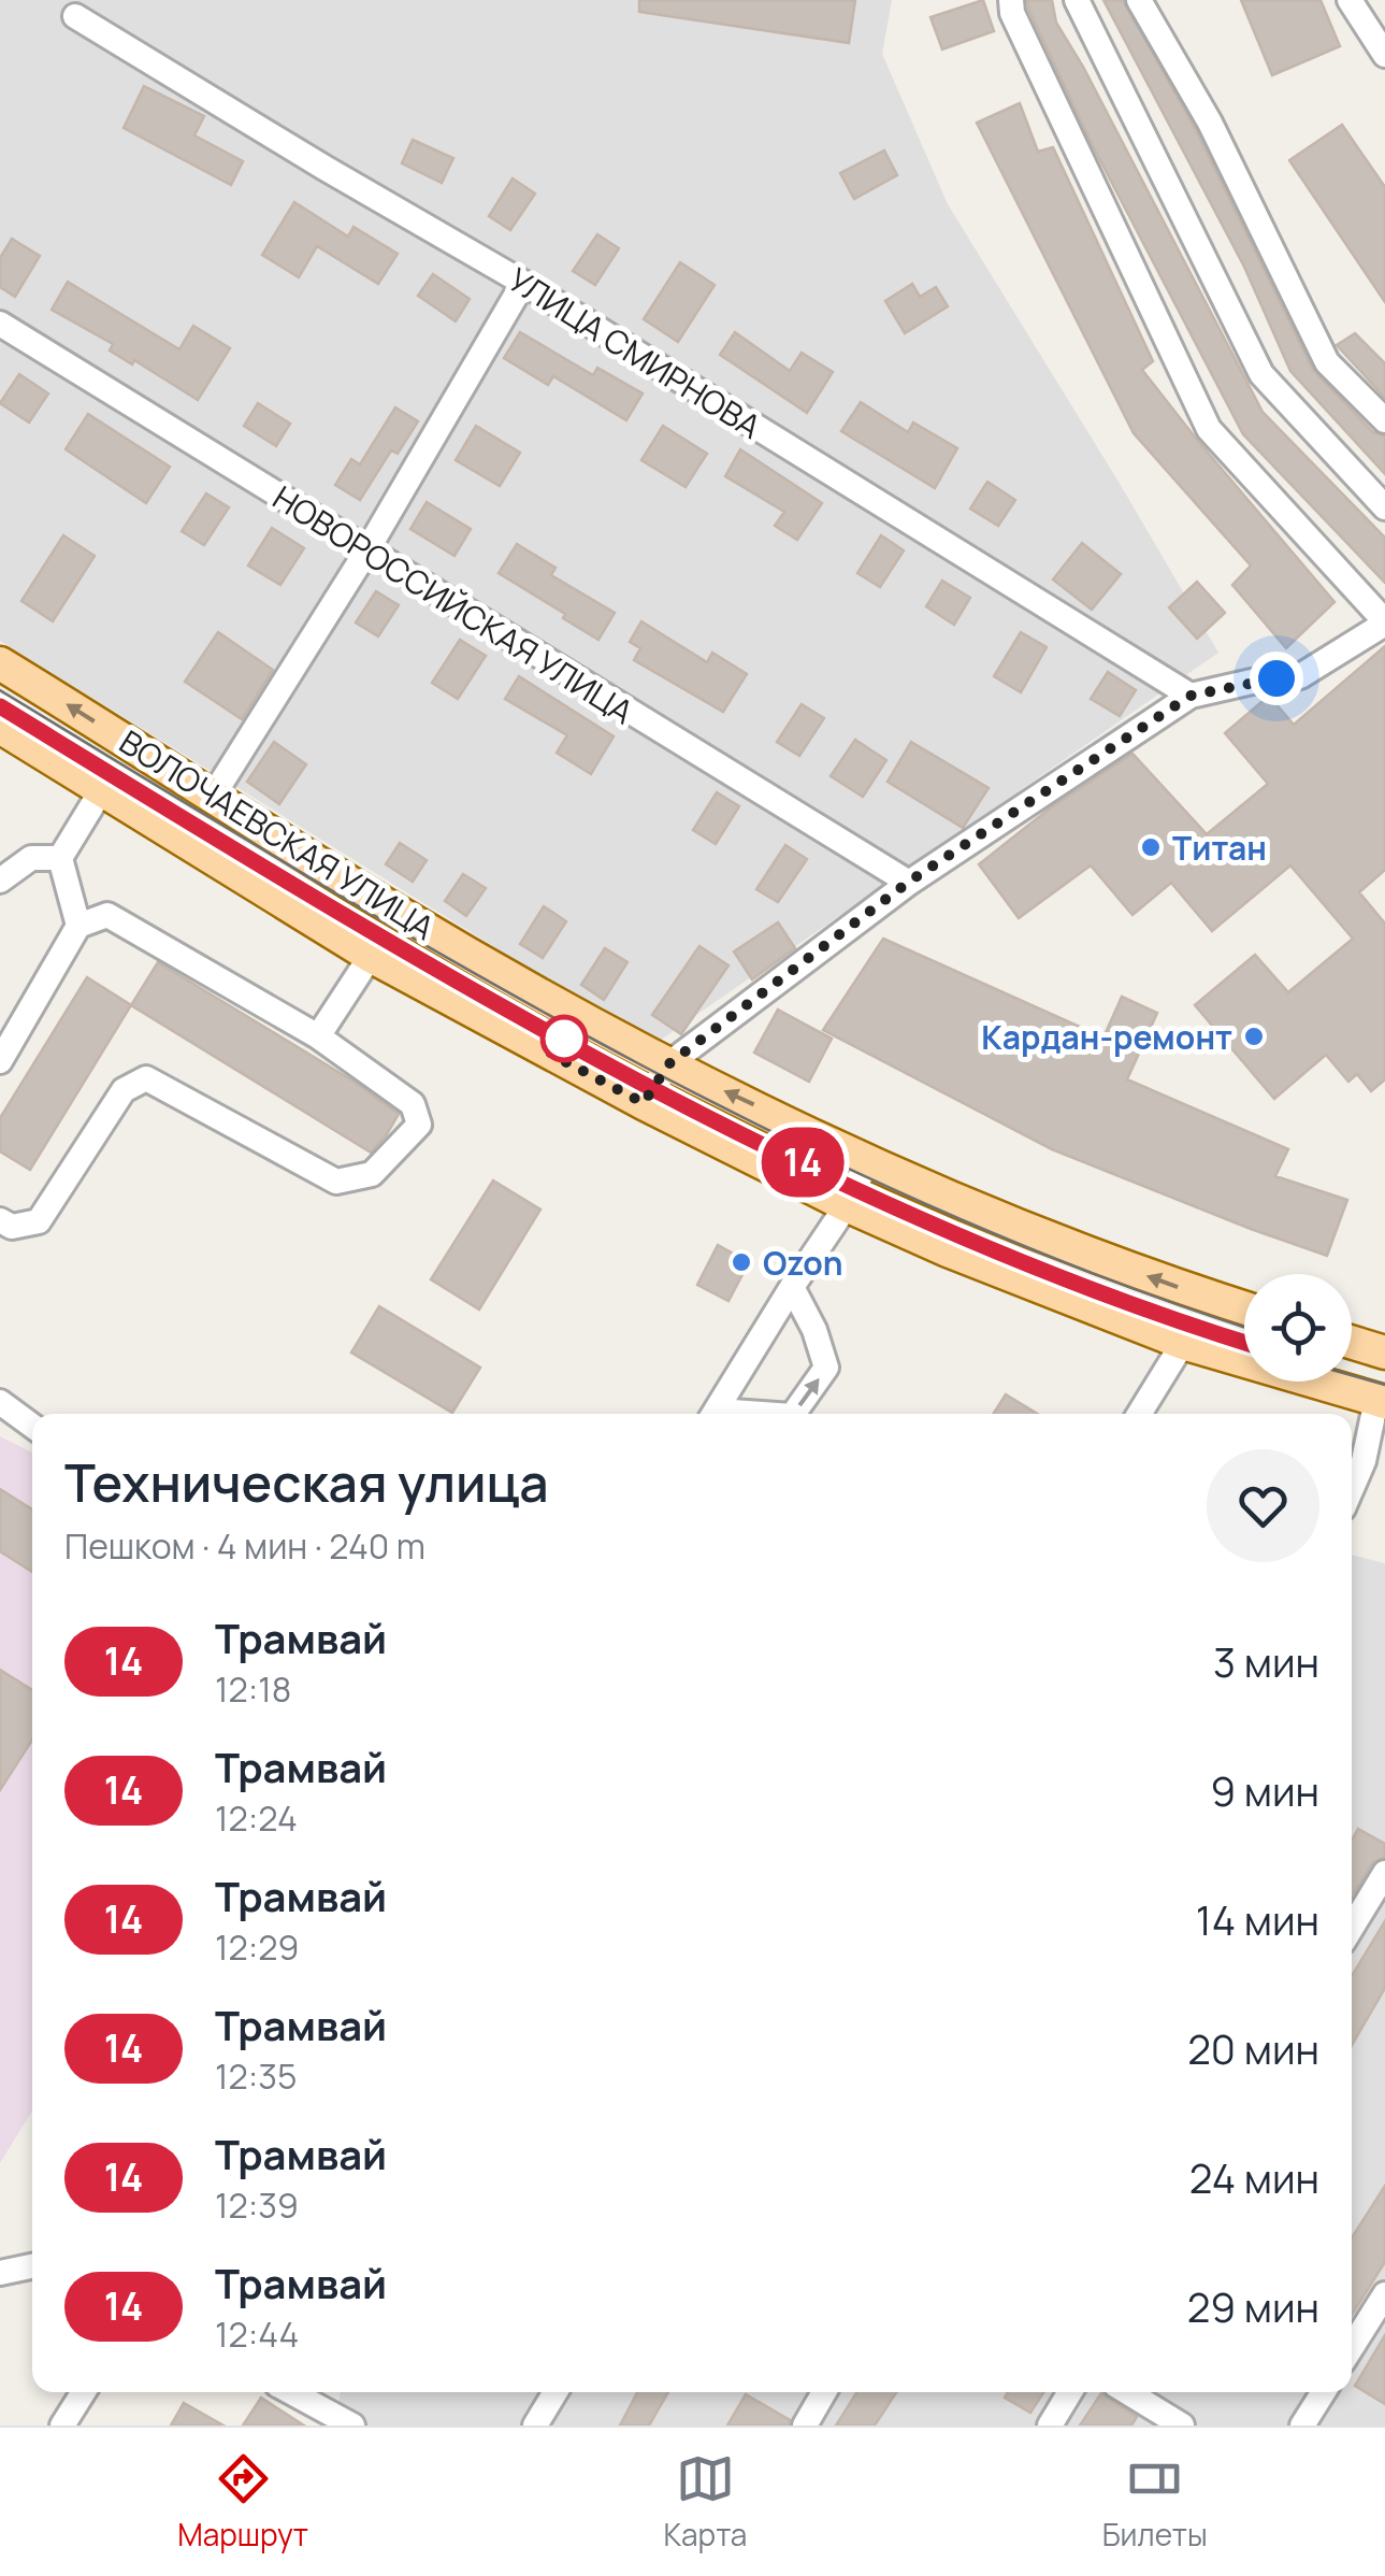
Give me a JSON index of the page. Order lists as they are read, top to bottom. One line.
{"streets":{"main road":["ВОЛОЧАЕВСКАЯ УЛИЦА"],"street":["УЛИЦА СМИРНОВА","НОВОРОССИЙСКАЯ УЛИЦА"]},"places":["Титан","Кардан-ремонт","Ozon"],"lines":["tram line 14"],"page":{"on_map":"14","heading":["Техническая улица","Пешком · 4 мин · 240 m"],"list":[{"mark":"14","name":"Трамвай","note":"12:18","value":"3 мин"},{"mark":"14","name":"Трамвай","note":"12:24","value":"9 мин"},{"mark":"14","name":"Трамвай","note":"12:29","value":"14 мин"},{"mark":"14","name":"Трамвай","note":"12:35","value":"20 мин"},{"mark":"14","name":"Трамвай","note":"12:39","value":"24 мин"},{"mark":"14","name":"Трамвай","note":"12:44","value":"29 мин"}],"tabs":["Маршрут","Карта","Билеты"]}}
